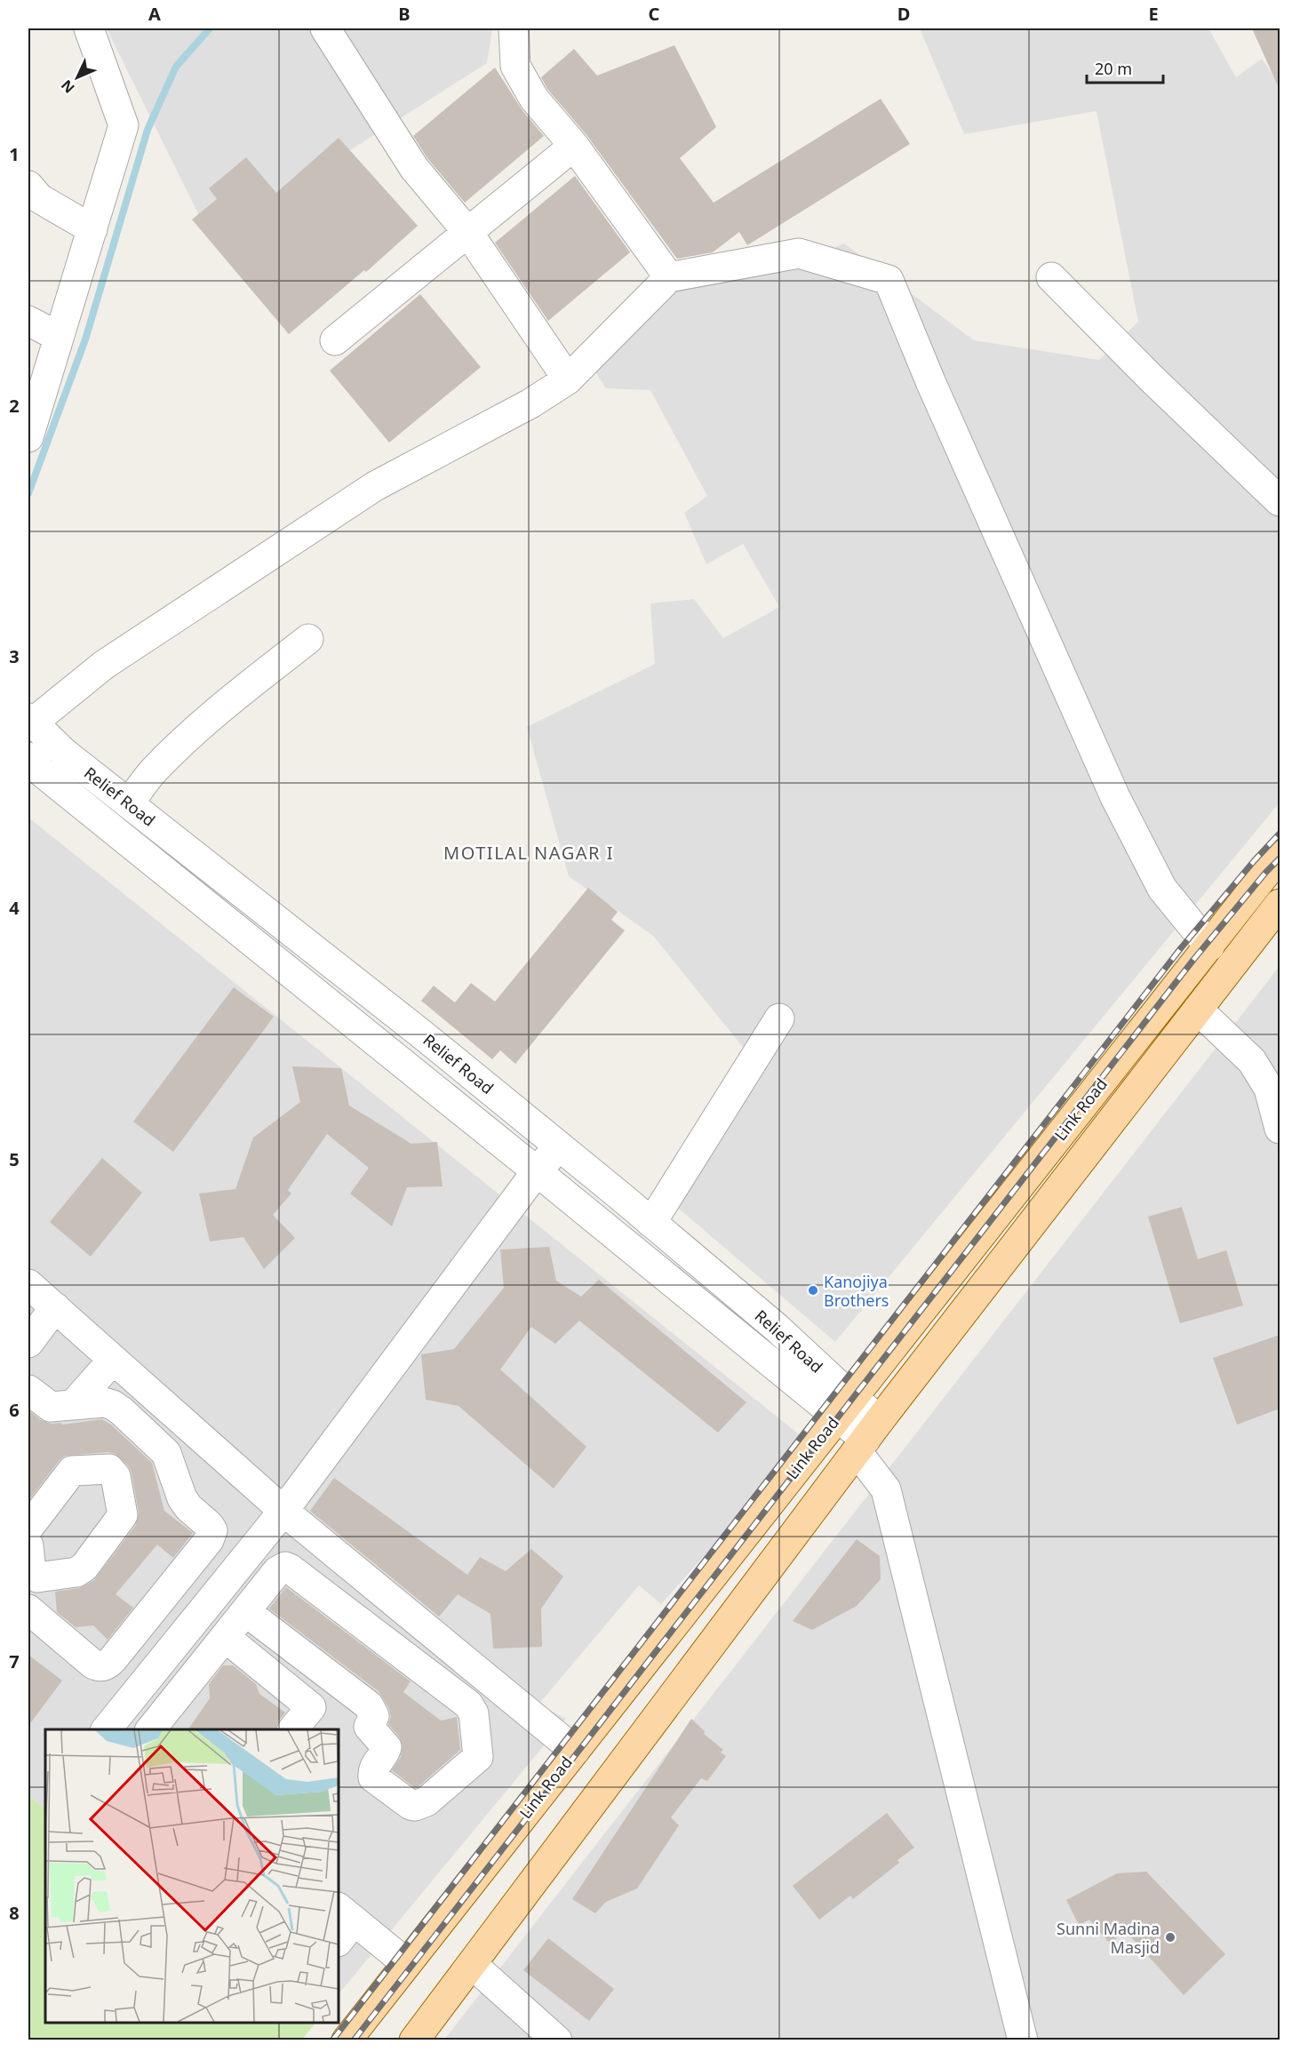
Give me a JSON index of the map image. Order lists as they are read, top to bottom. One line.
{"streets":{"main road":["Link Road"],"street":["Relief Road"]},"crossings":[["Relief Road","Link Road"]],"districts":["MOTILAL NAGAR I"],"places":["Kanojiya Brothers","Sunni Madina Masjid"],"scale_bar":"20 m","north":"bottom left","grid":{"columns":["A","B","C","D","E"],"rows":["1","2","3","4","5","6","7","8"]}}
